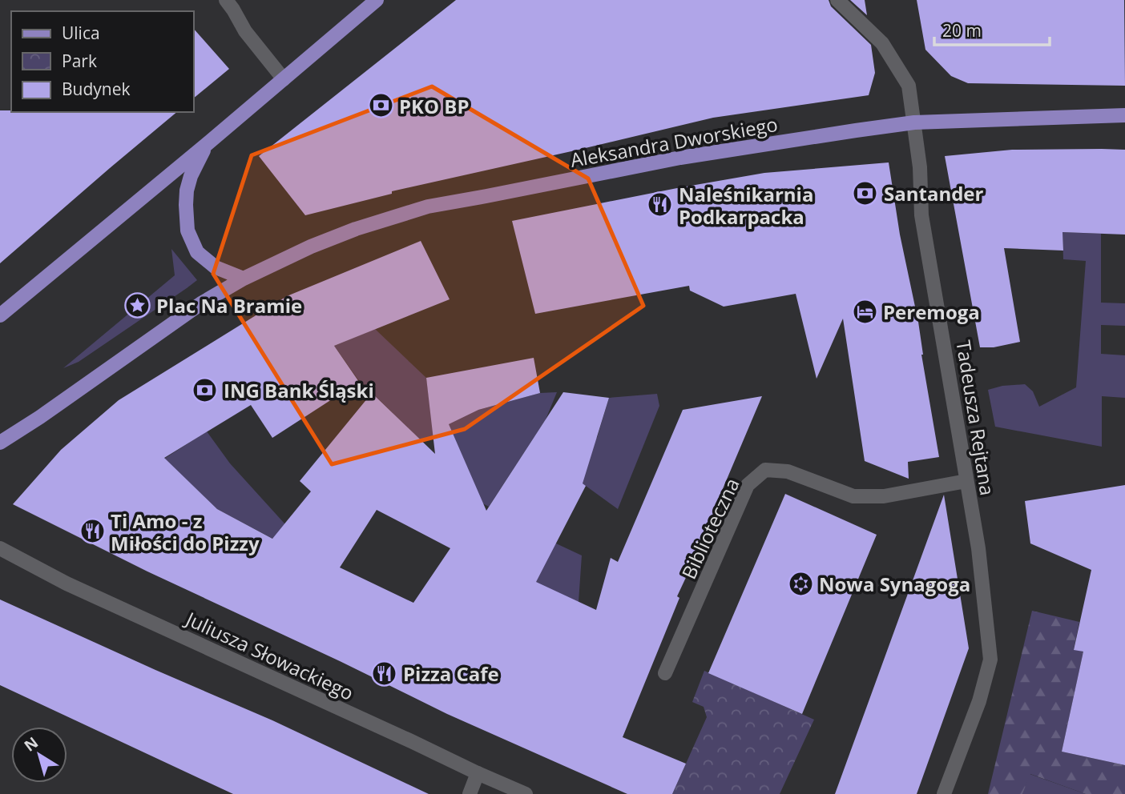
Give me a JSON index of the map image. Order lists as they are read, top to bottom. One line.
{"streets":{"main road":["Aleksandra Dworskiego"],"street":["Tadeusza Rejtana","Biblioteczna","Juliusza Słowackiego"]},"crossings":[["Aleksandra Dworskiego","Tadeusza Rejtana"],["Tadeusza Rejtana","Biblioteczna"]],"places":{"bank":["PKO BP","Santander","ING Bank Śląski"],"restaurant":["Naleśnikarnia Podkarpacka","Ti Amo - z Miłości do Pizzy","Pizza Cafe"],"place":["Plac Na Bramie"],"hotel":["Peremoga"],"synagogue":["Nowa Synagoga"]},"legend":["Ulica","Park","Budynek"],"scale_bar":"20 m","north":"top left"}
